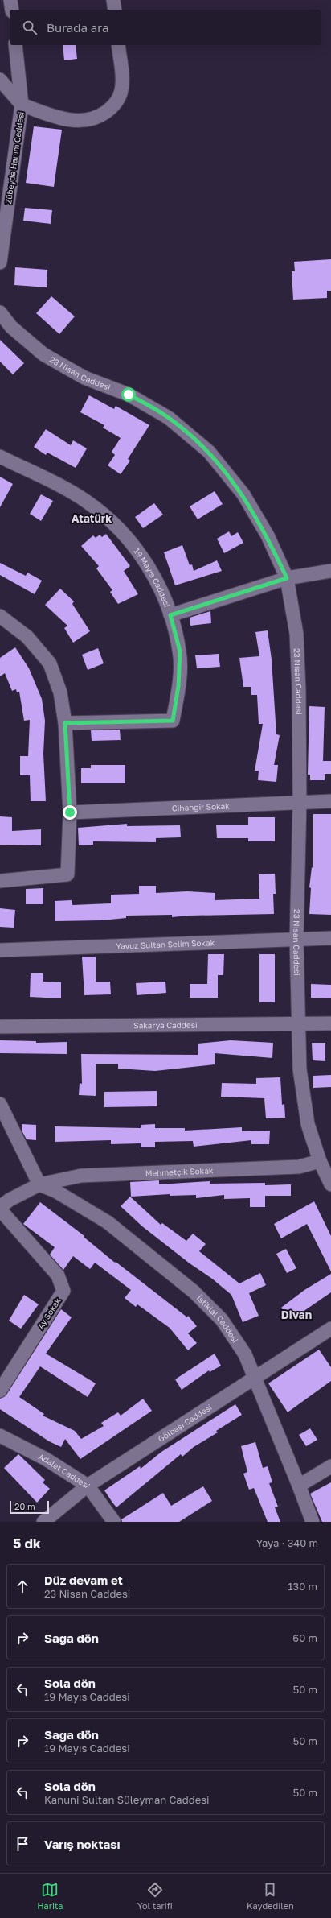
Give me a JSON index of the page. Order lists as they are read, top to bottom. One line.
{"streets":{"street":["Zübeyde Hanım Caddesi","23 Nisan Caddesi","19 Mayıs Caddesi","Cihangir Sokak","Yavuz Sultan Selim Sokak","Sakarya Caddesi","Mehmetçik Sokak","Ay Sokak","İstiklal Caddesi","Gölbaşı Caddesi","Adalet Caddesi"]},"crossings":[["23 Nisan Caddesi","Cihangir Sokak"],["23 Nisan Caddesi","Yavuz Sultan Selim Sokak"],["23 Nisan Caddesi","Sakarya Caddesi"],["23 Nisan Caddesi","Mehmetçik Sokak"],["Mehmetçik Sokak","İstiklal Caddesi"],["İstiklal Caddesi","Gölbaşı Caddesi"],["Gölbaşı Caddesi","Adalet Caddesi"]],"districts":["Atatürk","Divan"],"scale_bar":"20 m","page":{"search":"Burada ara","scale":"20 m","heading":["5 dk","Yaya · 340 m"],"list":[["Düz devam et","23 Nisan Caddesi","130 m"],["Sağa dön","60 m"],["Sola dön","19 Mayıs Caddesi","50 m"],["Sağa dön","19 Mayıs Caddesi","50 m"],["Sola dön","Kanuni Sultan Süleyman Caddesi","50 m"],"Varış noktası"],"nav":["Harita","Yol tarifi","Kaydedilen"]}}
